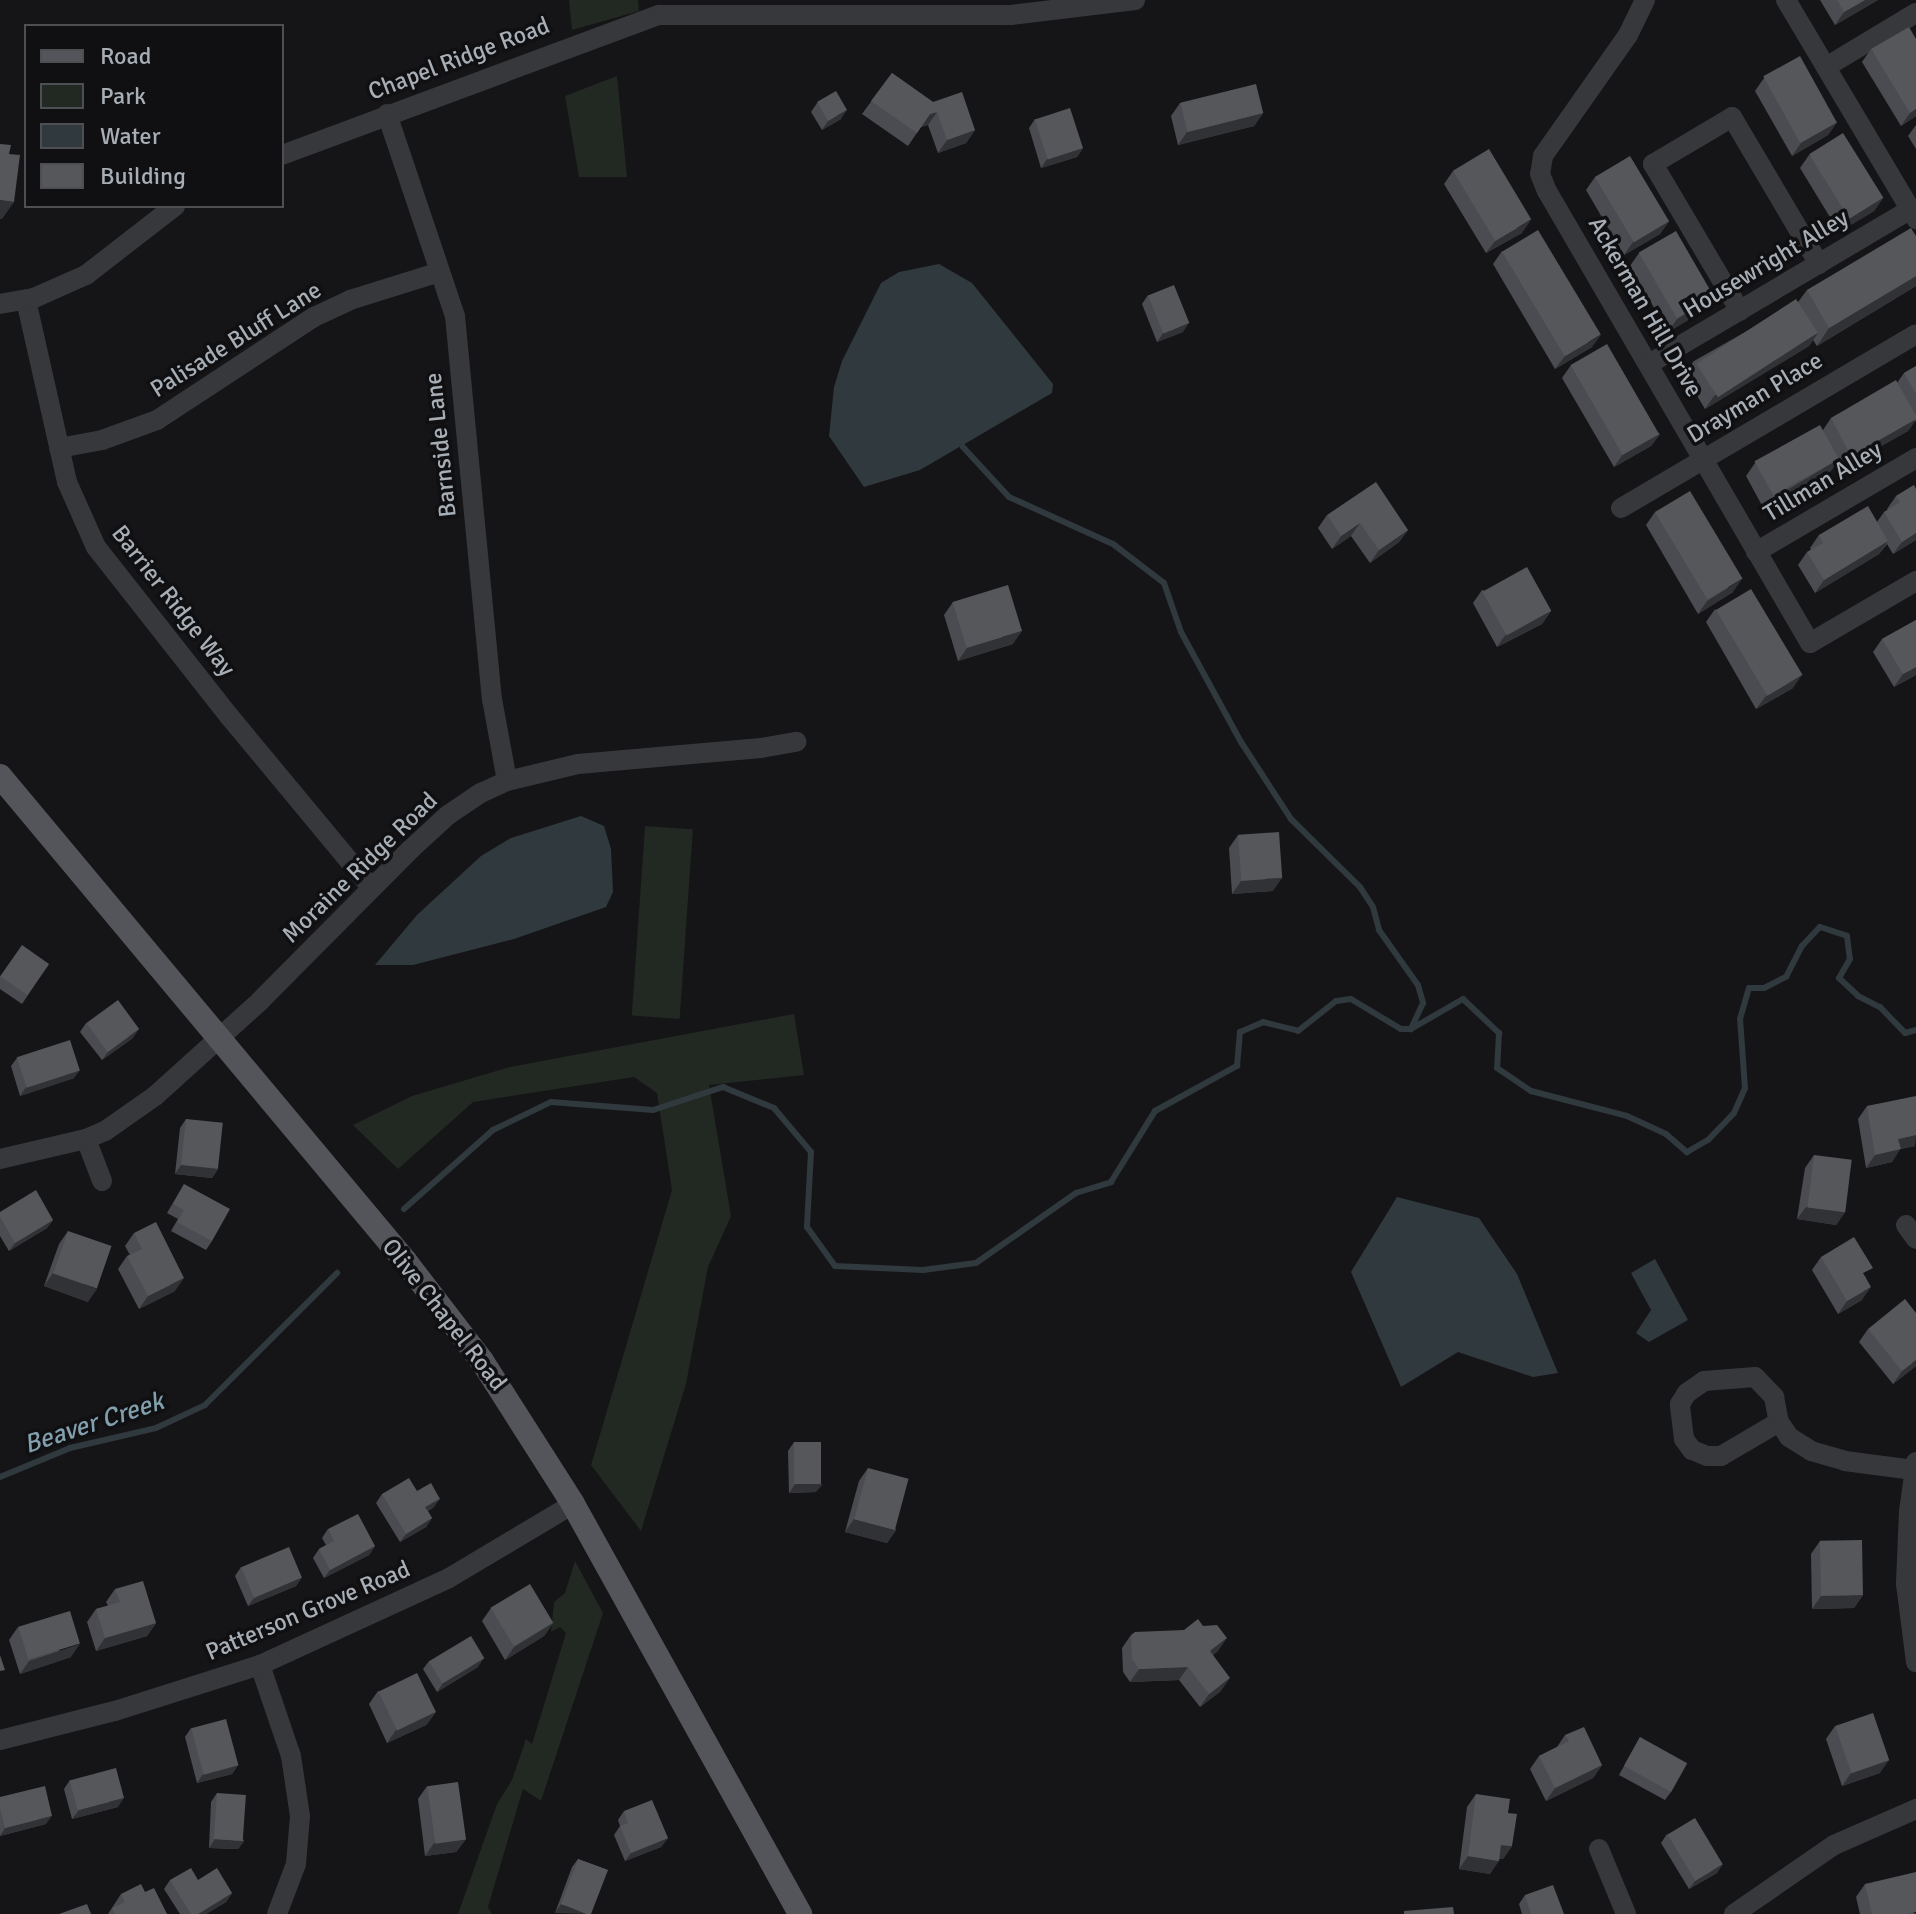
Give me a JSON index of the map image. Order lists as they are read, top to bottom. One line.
{"streets":{"main road":["Olive Chapel Road"],"street":["Chapel Ridge Road","Housewright Alley","Ackerman Hill Drive","Palisade Bluff Lane","Drayman Place","Barnside Lane","Tillman Alley","Barrier Ridge Way","Moraine Ridge Road","Patterson Grove Road"]},"crossings":[["Chapel Ridge Road","Barnside Lane"],["Housewright Alley","Ackerman Hill Drive"],["Ackerman Hill Drive","Drayman Place"],["Ackerman Hill Drive","Tillman Alley"],["Palisade Bluff Lane","Barnside Lane"],["Palisade Bluff Lane","Barrier Ridge Way"],["Barnside Lane","Moraine Ridge Road"],["Barrier Ridge Way","Moraine Ridge Road"],["Moraine Ridge Road","Olive Chapel Road"],["Olive Chapel Road","Patterson Grove Road"]],"water":["Beaver Creek"],"legend":["Road","Park","Water","Building"]}
